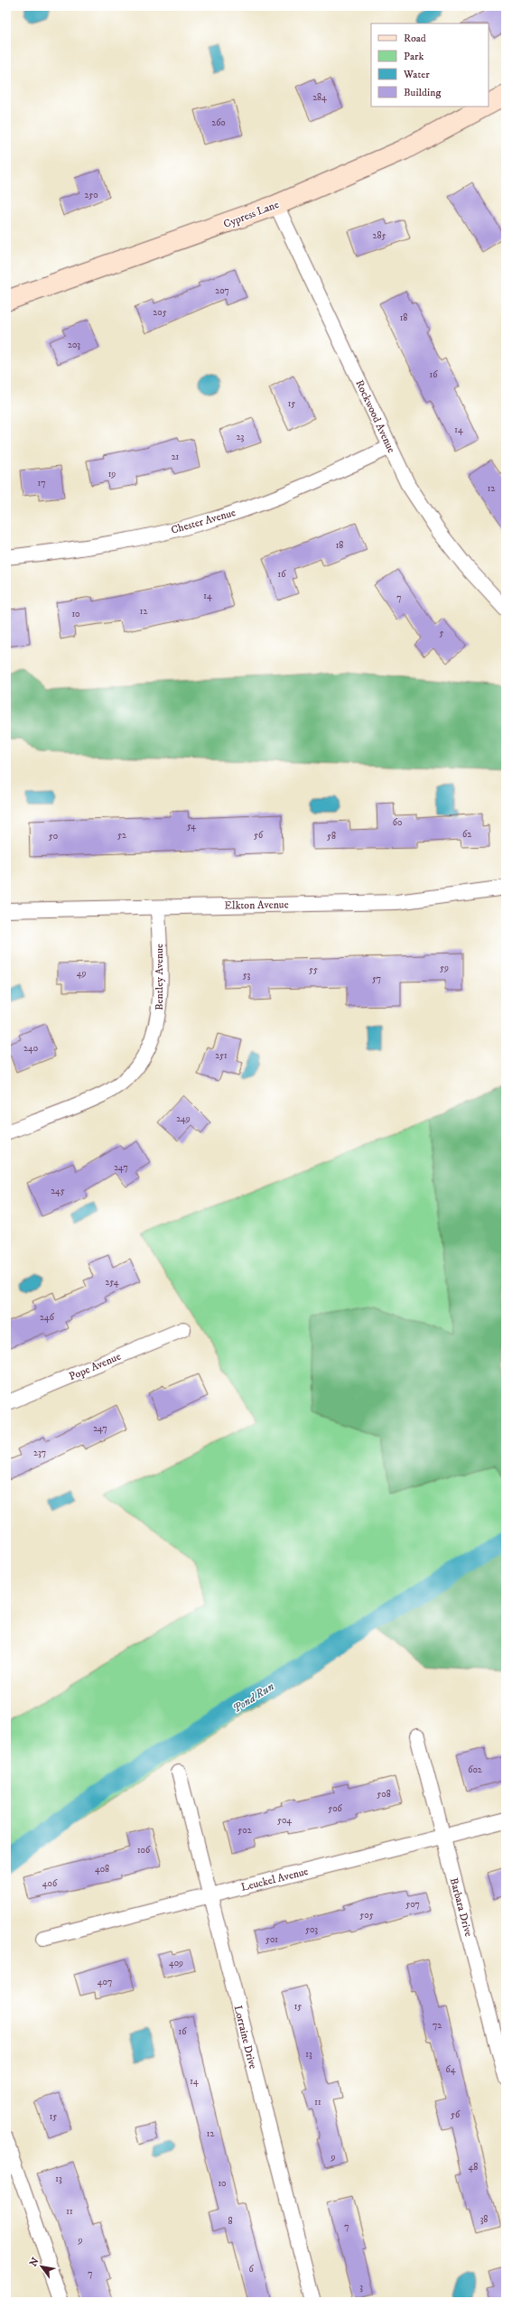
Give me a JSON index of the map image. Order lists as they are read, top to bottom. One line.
{"streets":{"street":["Cypress Lane","Rockwood Avenue","Chester Avenue","Elkton Avenue","Bentley Avenue","Pope Avenue","Leuckel Avenue","Barbara Drive","Lorraine Drive"]},"crossings":[["Cypress Lane","Rockwood Avenue"],["Rockwood Avenue","Chester Avenue"],["Elkton Avenue","Bentley Avenue"],["Leuckel Avenue","Barbara Drive"],["Leuckel Avenue","Lorraine Drive"]],"water":["Pond Run"],"house_numbers":["284","260","250","285","207","205","18","203","16","15","14","23","21","19","17","12","18","16","14","7","12","10","5","60","54","62","52","56","50","58","59","55","49","53","57","240","251","249","247","245","254","246","247","237","602","508","506","504","502","106","408","406","507","505","503","501","409","407","15","72","16","13","64","14","11","56","15","12","9","48","13","10","11","38","8","7","9","6","7","3"],"legend":["Road","Park","Water","Building"],"north":"top left"}
